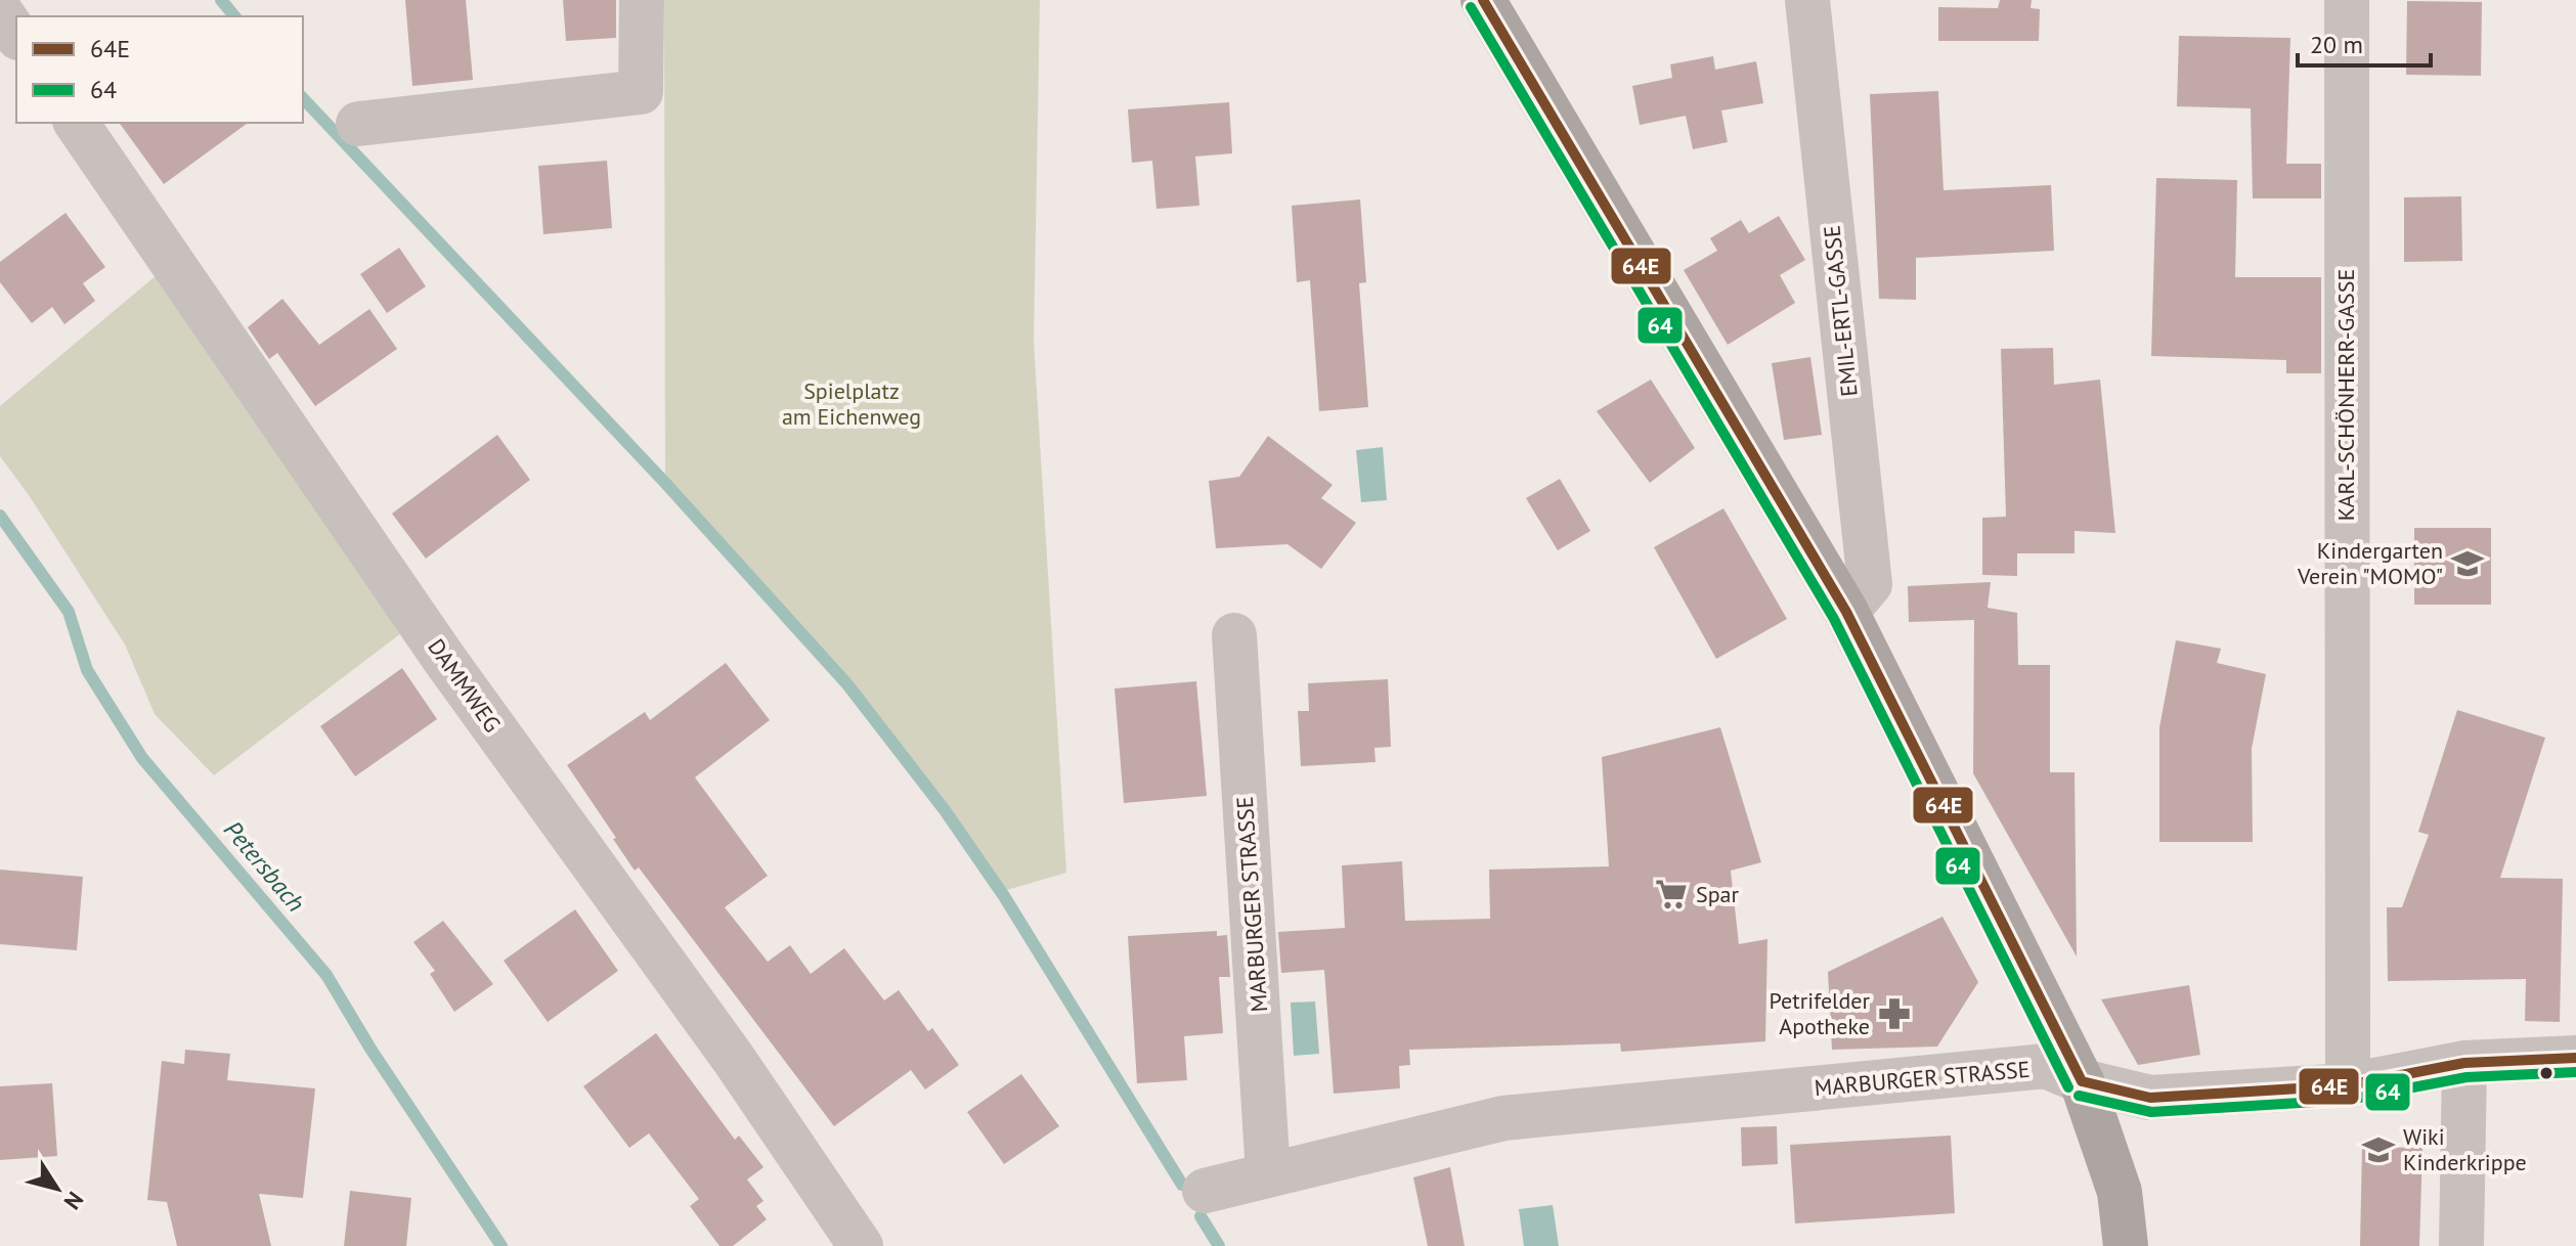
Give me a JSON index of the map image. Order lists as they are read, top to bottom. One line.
{"streets":{"street":["EMIL-ERTL-GASSE","KARL-SCHÖNHERR-GASSE","DAMMWEG","MARBURGER STRASSE"]},"crossings":[["KARL-SCHÖNHERR-GASSE","MARBURGER STRASSE"]],"water":["Petersbach"],"parks":["Spielplatz am Eichenweg"],"places":{"school or university":["Kindergarten Verein \"MOMO\"","Wiki Kinderkrippe"],"supermarket":["Spar"],"pharmacy":["Petrifelder Apotheke"]},"lines":["transit line 64E","transit line 64"],"legend":["64E","64"],"scale_bar":"20 m","north":"bottom right"}
